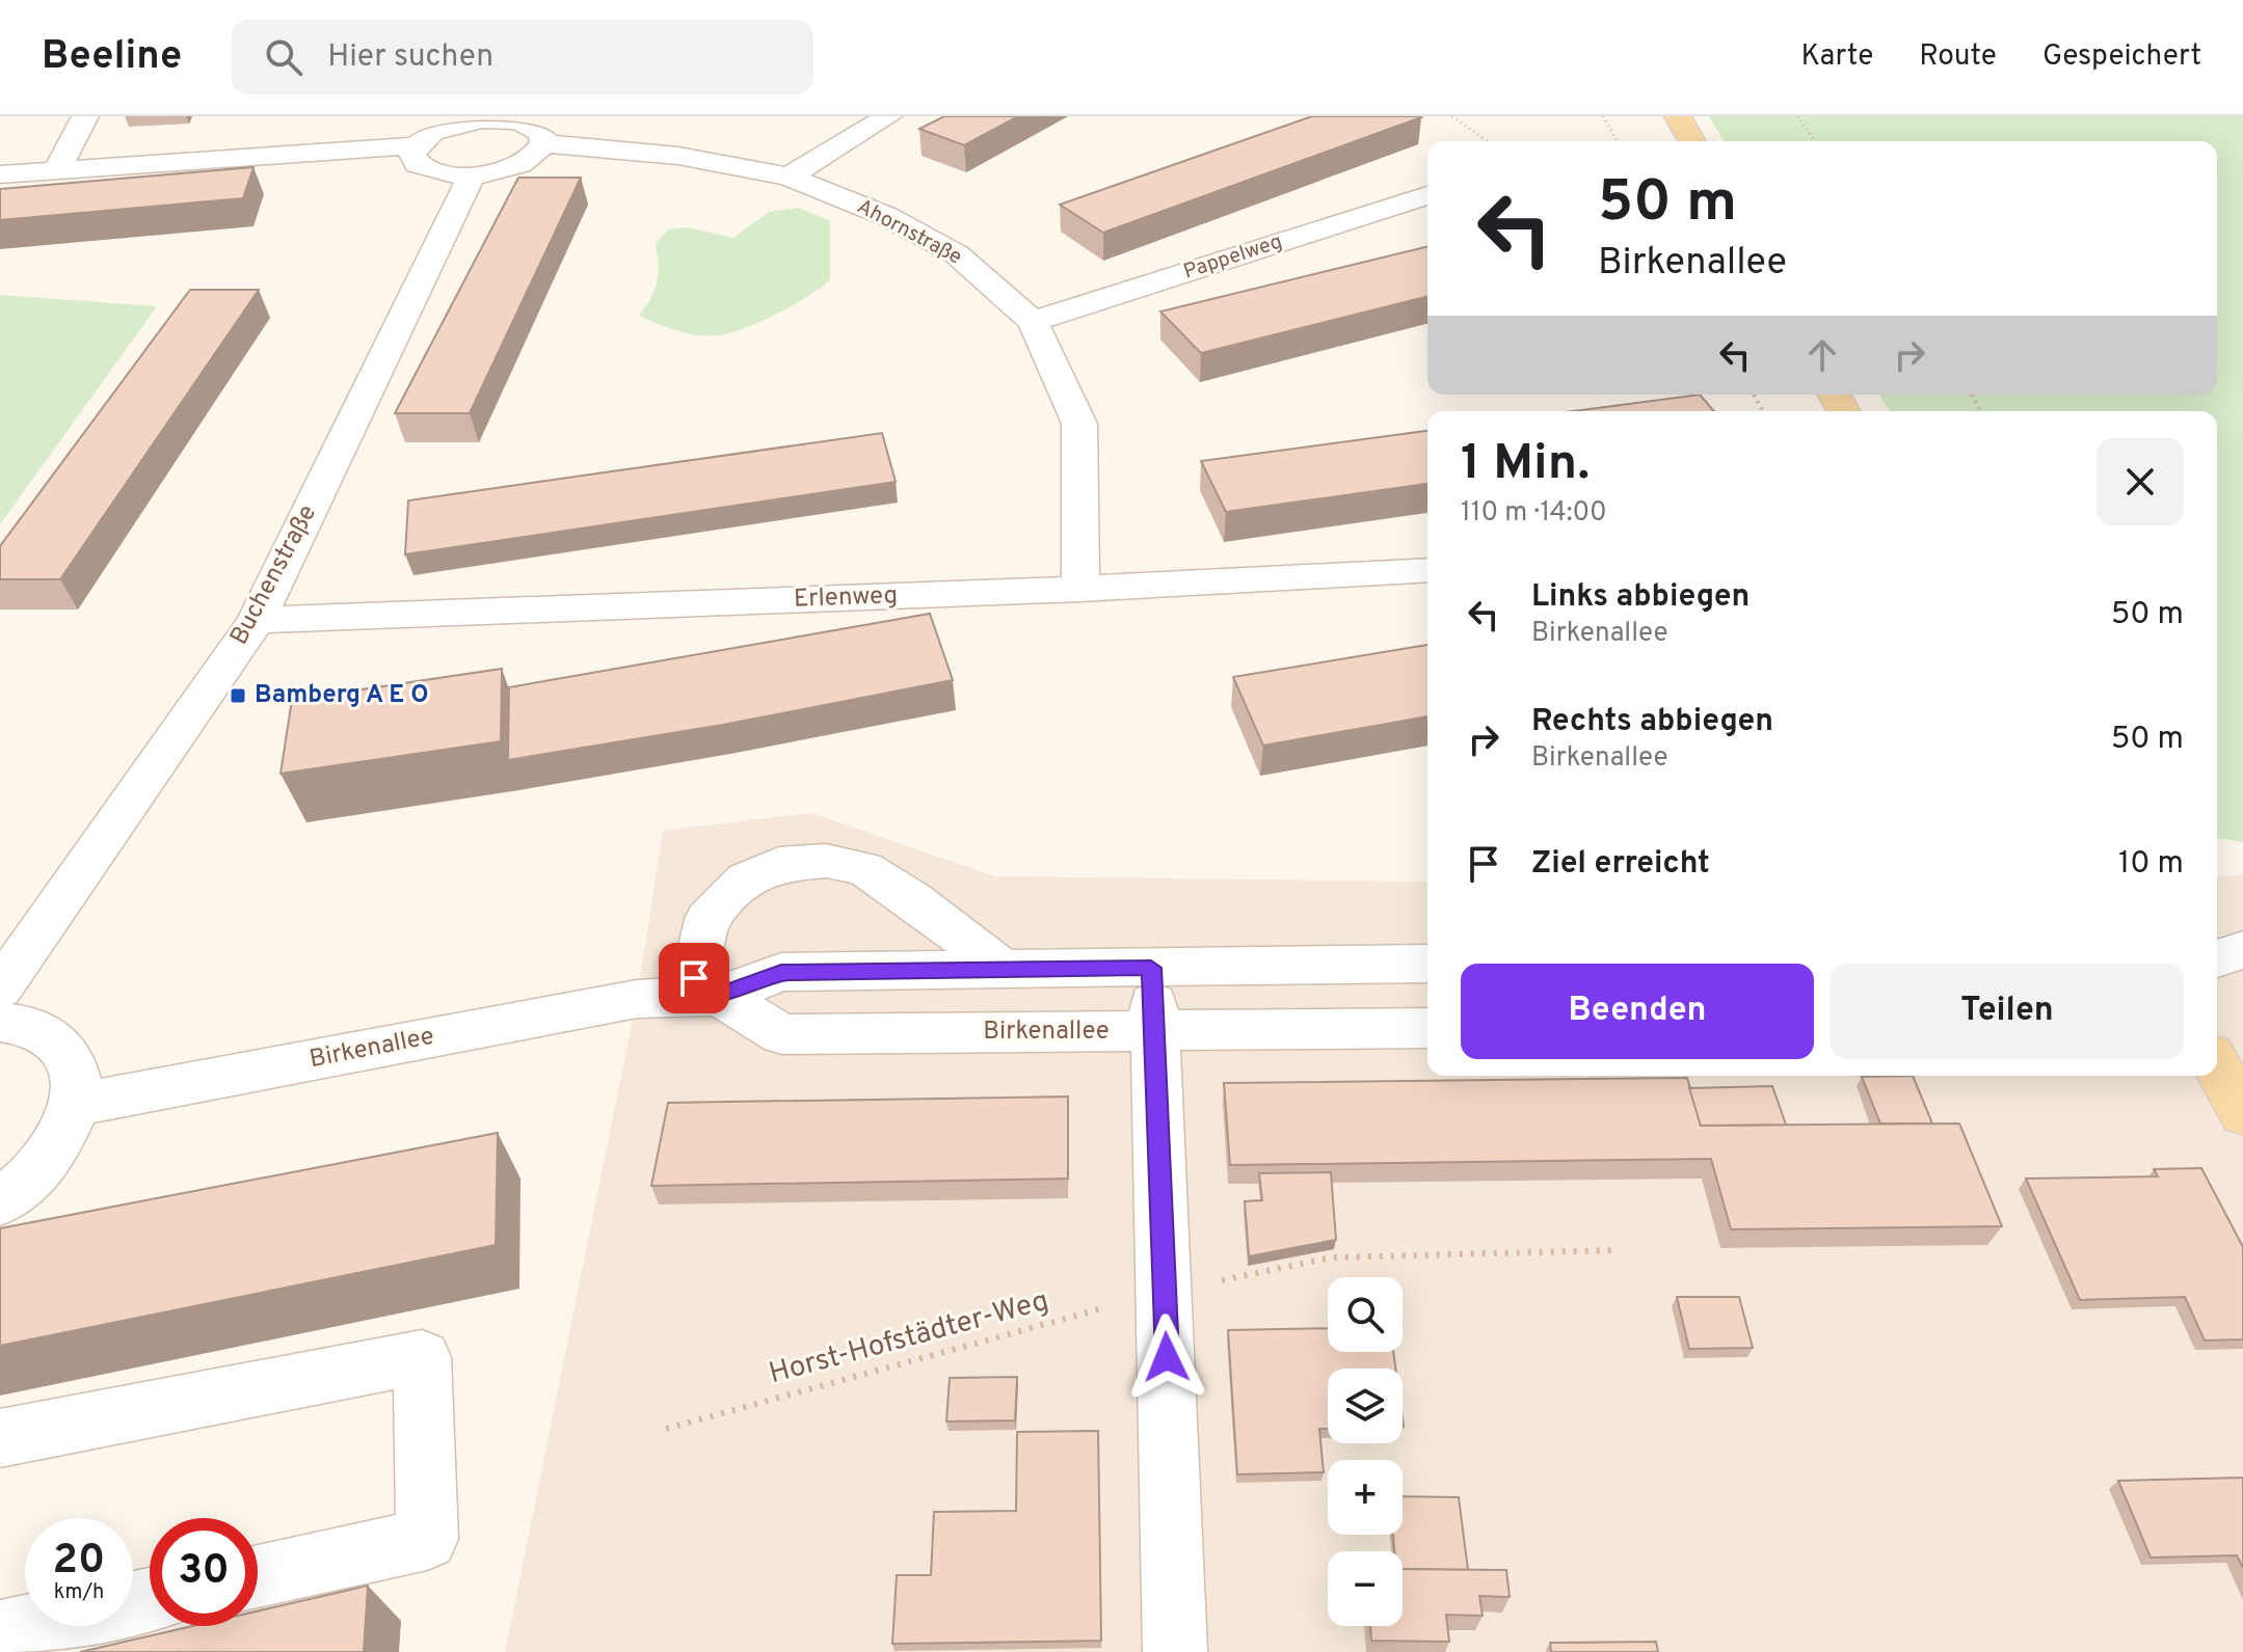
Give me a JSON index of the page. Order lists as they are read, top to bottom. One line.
{"streets":{"street":["Ahornstraße","Pappelweg","Buchenstraße","Erlenweg","Birkenallee"],"path":["Horst-Hofstädter-Weg"]},"crossings":[["Ahornstraße","Pappelweg"],["Ahornstraße","Erlenweg"],["Buchenstraße","Erlenweg"]],"places":{"transit":["Bamberg A E O"]},"page":{"header":"Beeline","search":"Hier suchen","nav":["Karte","Route","Gespeichert"],"turn":["50 m","Birkenallee"],"heading":["1 Min.","110 m · 14:00"],"list":[{"name":"Links abbiegen","note":"Birkenallee","value":"50 m"},{"name":"Rechts abbiegen","note":"Birkenallee","value":"50 m"},{"name":"Ziel erreicht","value":"10 m"}],"buttons":["Beenden","Teilen"],"map_buttons":["+","−"],"speed":"20 km/h","limit":"30"}}
